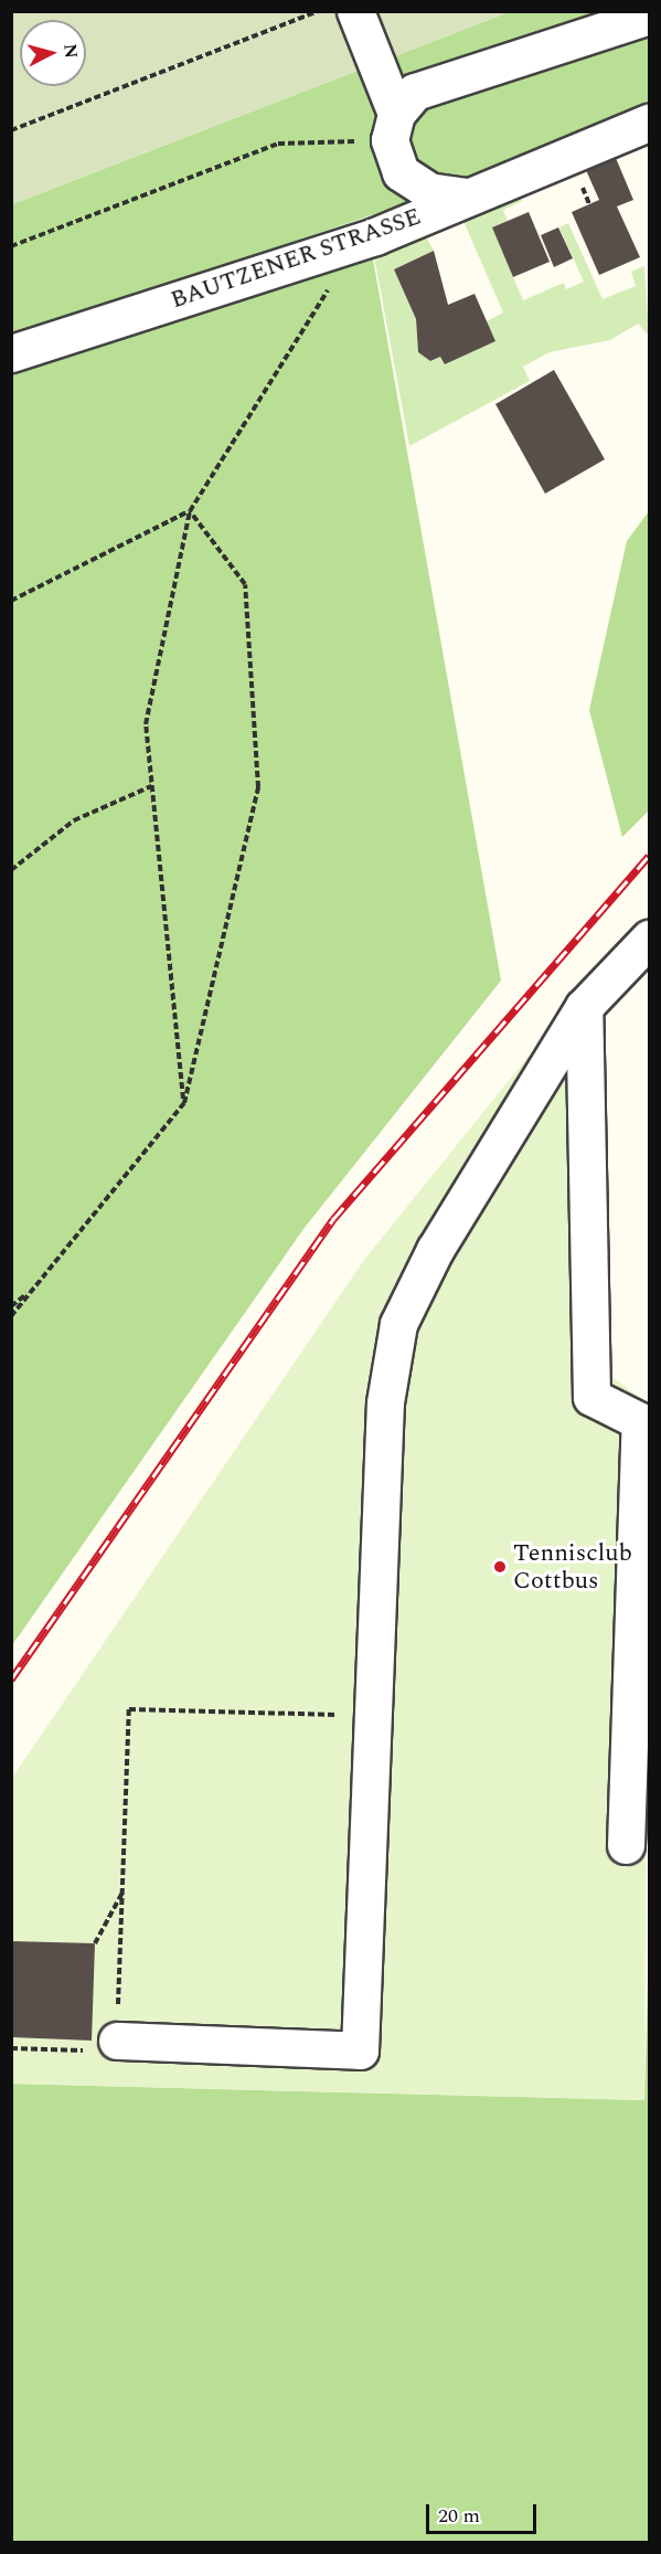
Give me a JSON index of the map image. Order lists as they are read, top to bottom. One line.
{"streets":{"street":["BAUTZENER STRASSE"]},"places":["Tennisclub Cottbus"],"scale_bar":"20 m","north":"right"}
